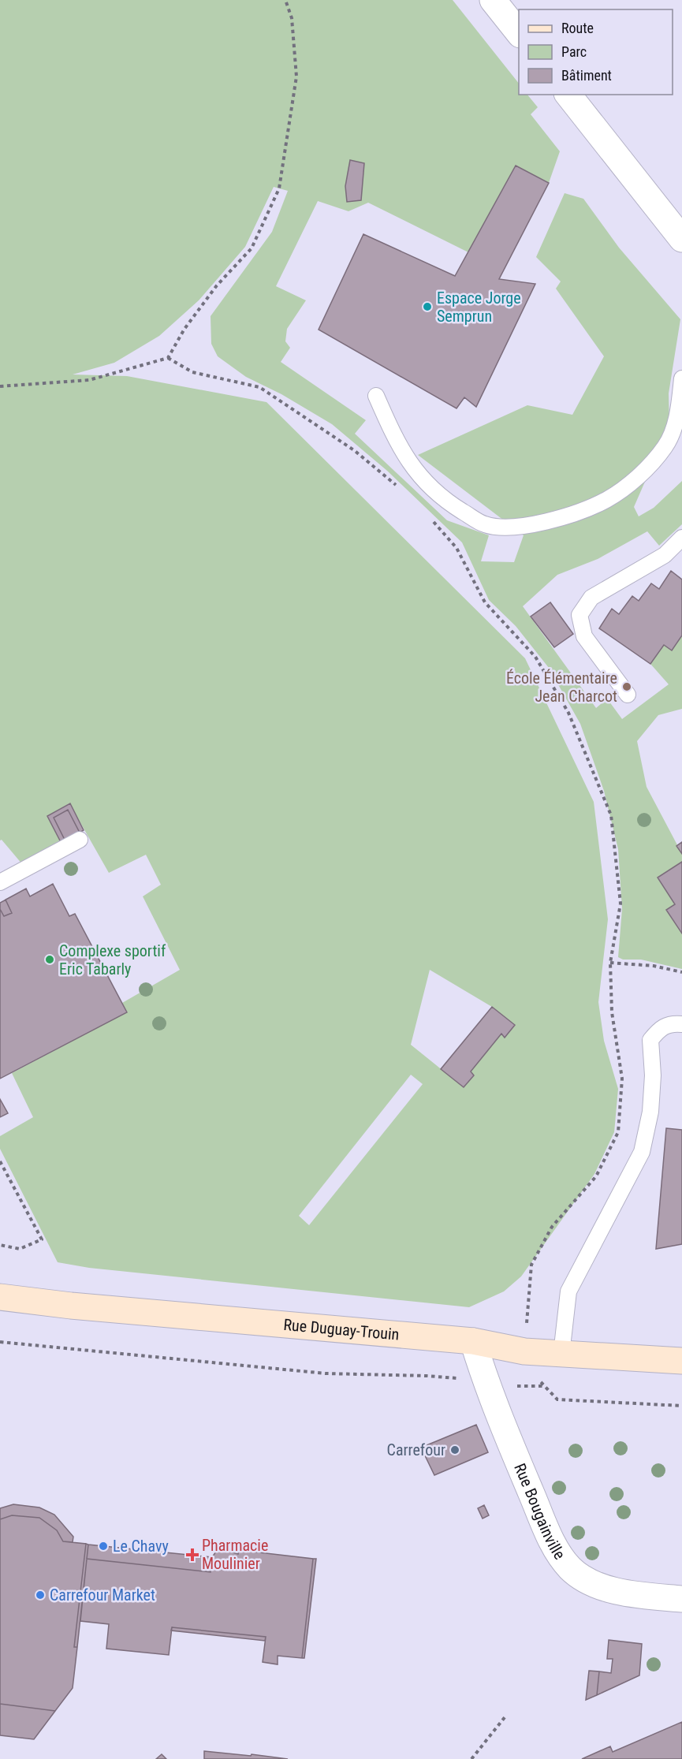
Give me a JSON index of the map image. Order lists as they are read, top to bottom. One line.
{"streets":{"main road":["Rue Duguay-Trouin"],"street":["Rue Bougainville"]},"crossings":[["Rue Duguay-Trouin","Rue Bougainville"]],"places":{"other":["Espace Jorge Semprun","École Élémentaire Jean Charcot","Complexe sportif Eric Tabarly","Carrefour","Le Chavy","Carrefour Market"],"health":["Pharmacie Moulinier"]},"legend":["Route","Parc","Bâtiment"]}
